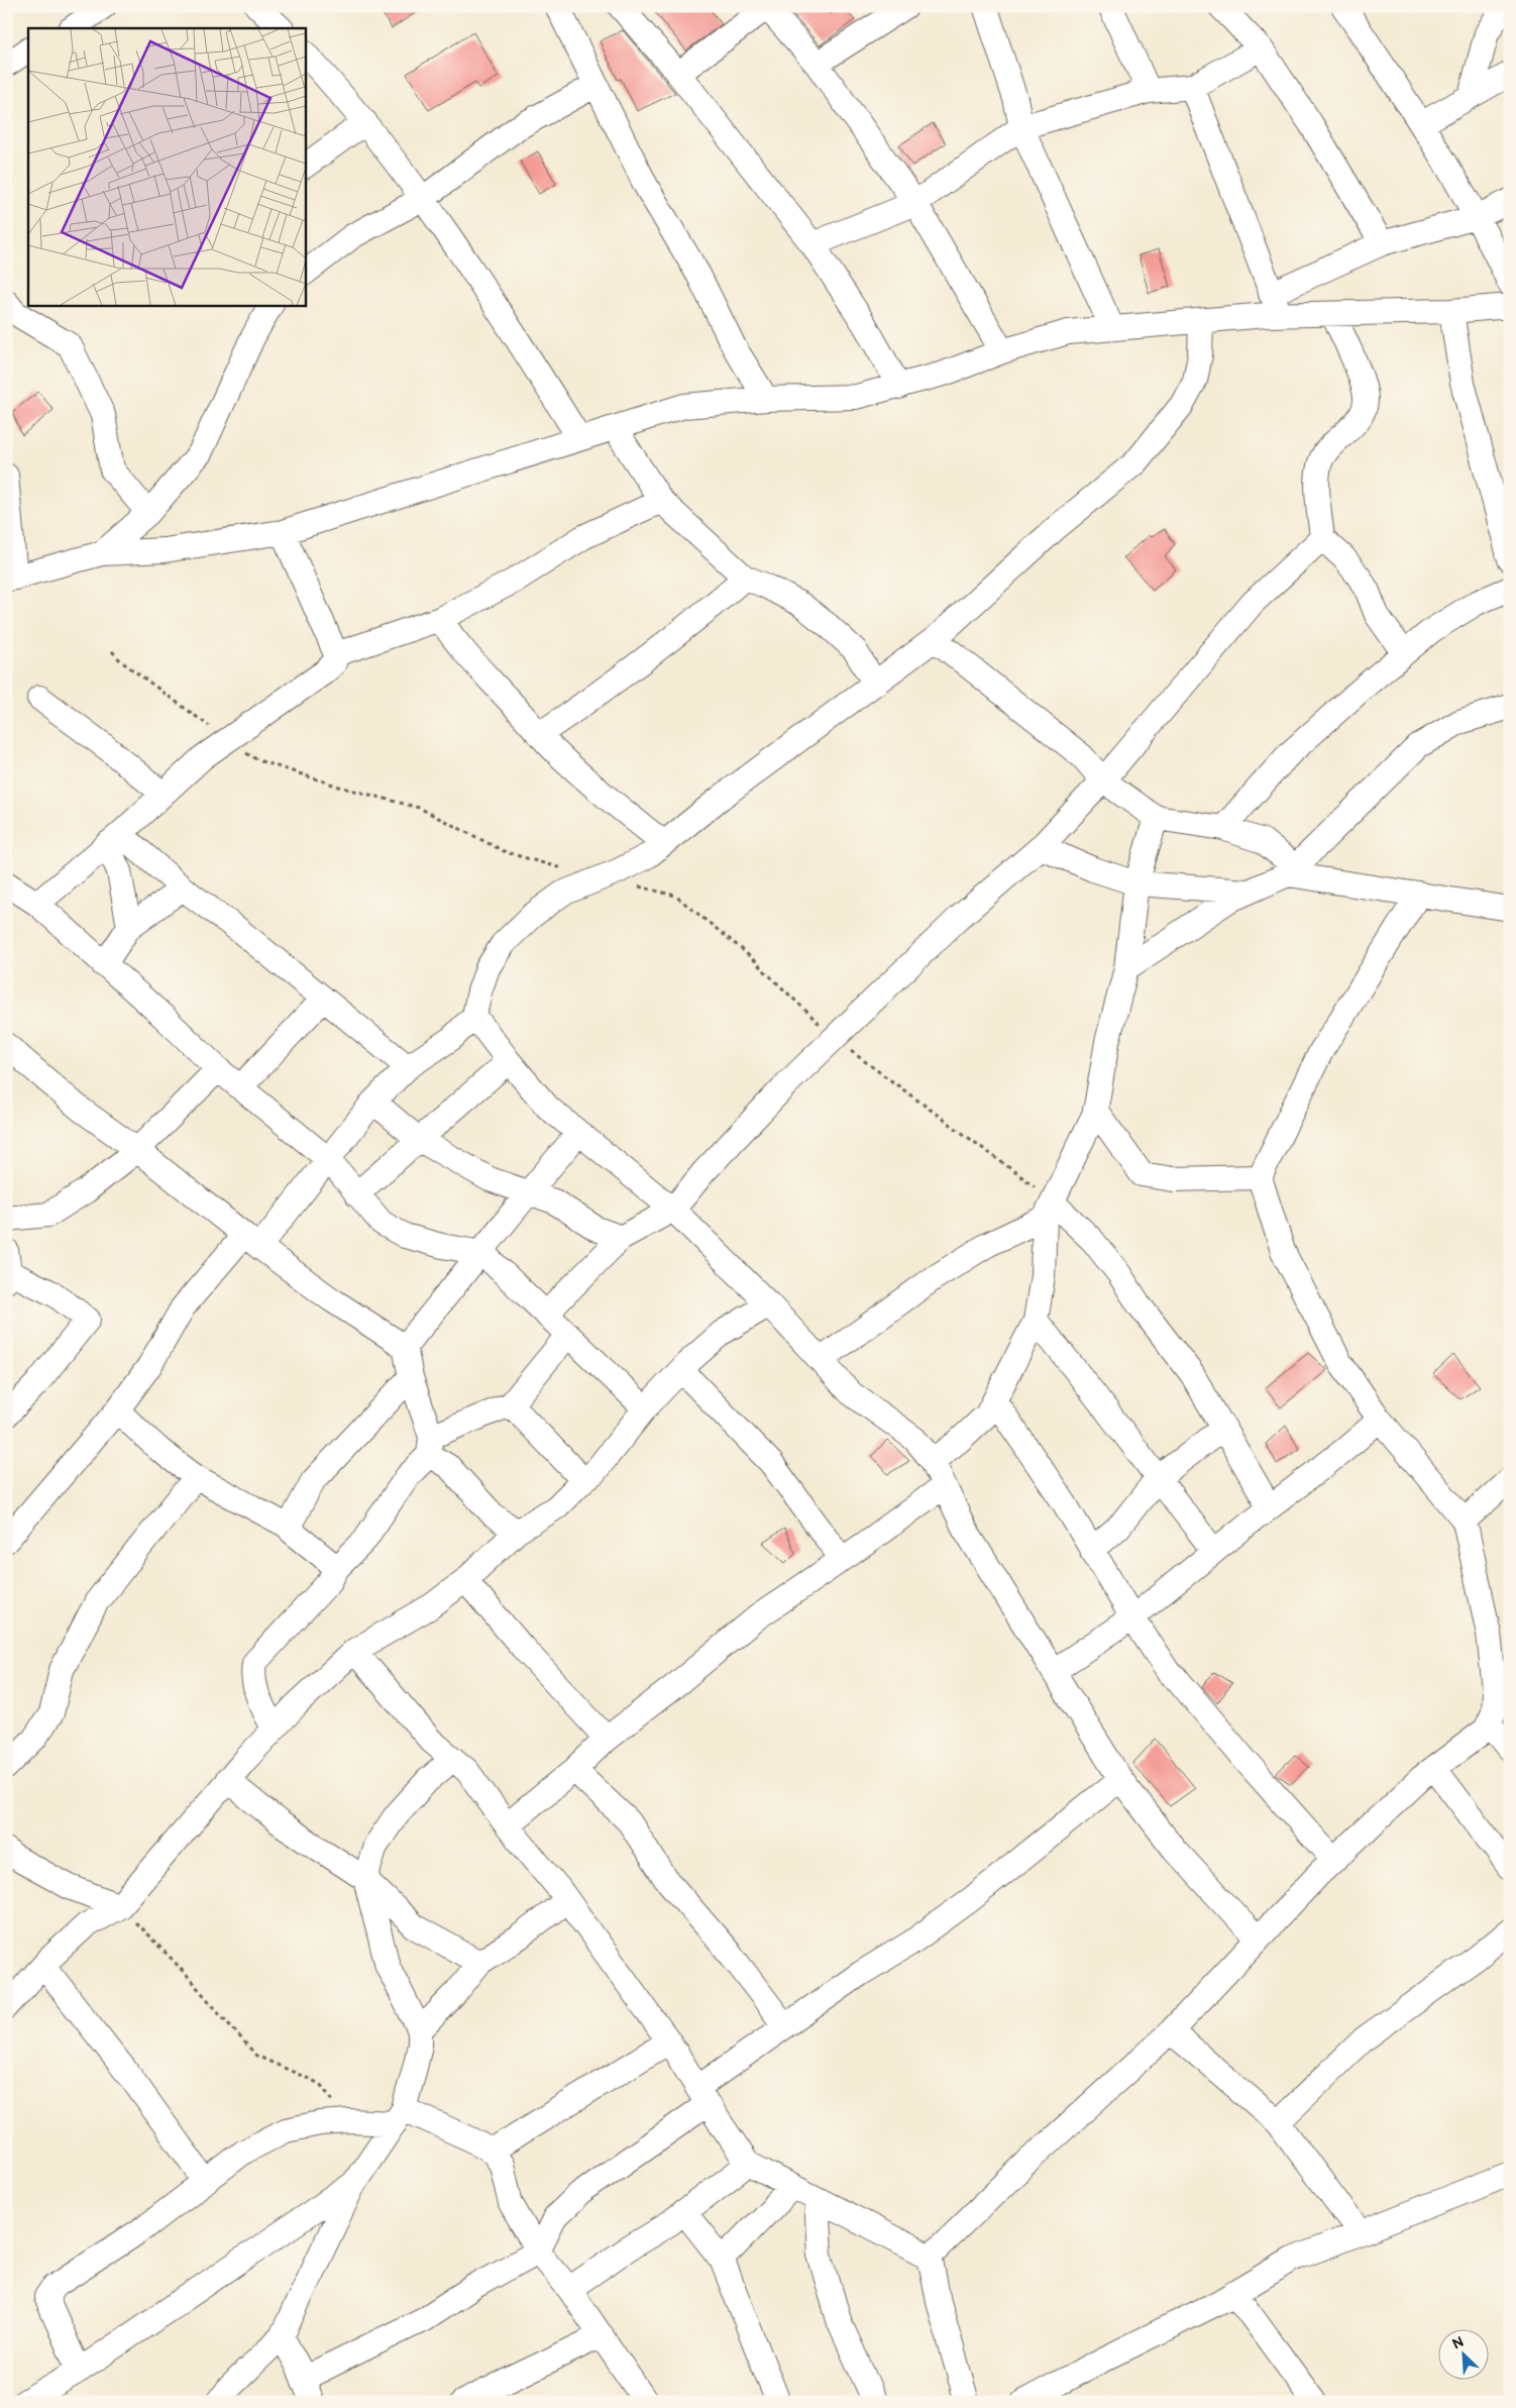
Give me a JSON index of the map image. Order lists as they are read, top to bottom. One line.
{"north":"top left"}
